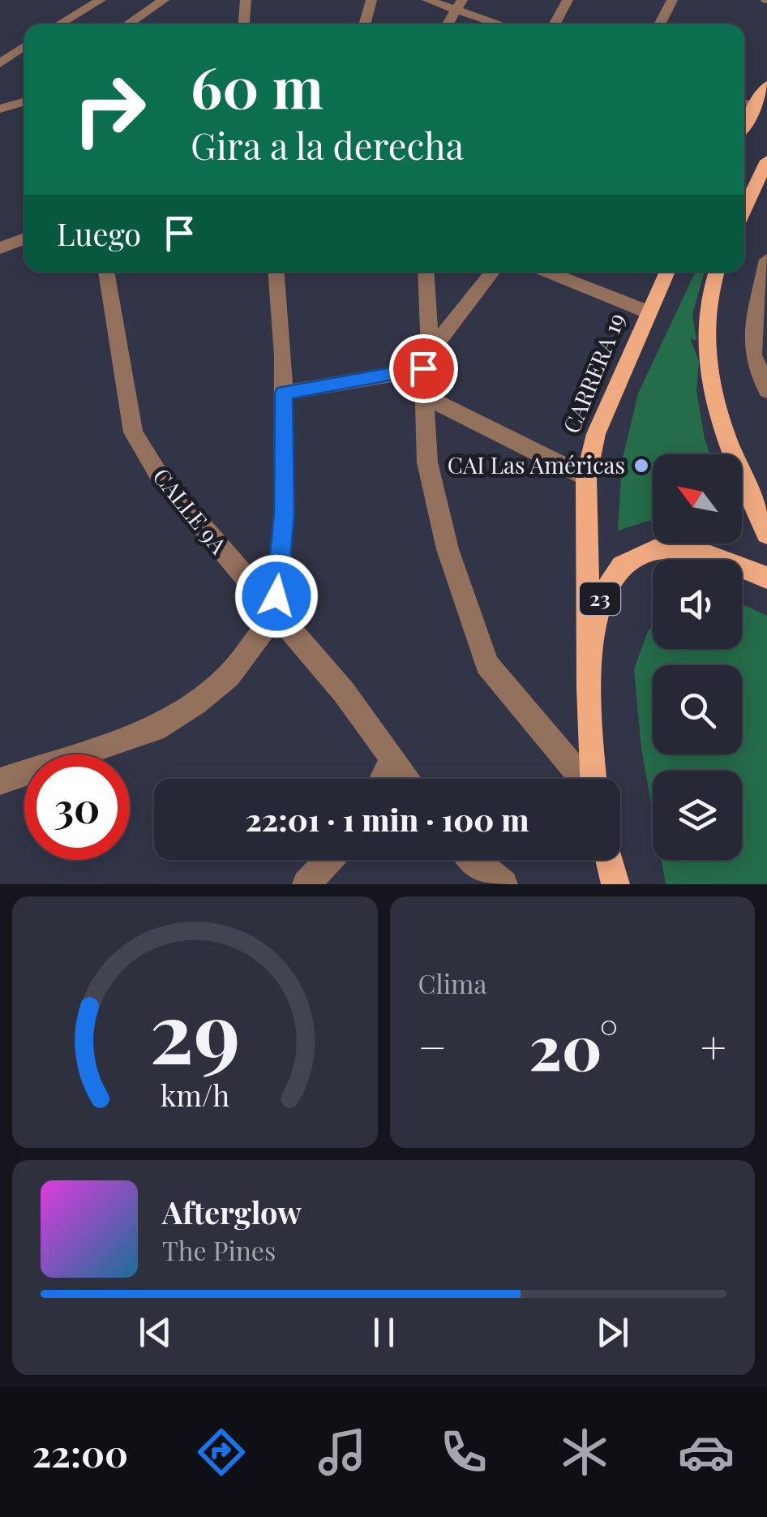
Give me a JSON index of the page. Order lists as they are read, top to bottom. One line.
{"streets":{"main road":["CARRERA 19","23"],"street":["CALLE 9A"]},"crossings":[["CARRERA 19","23"]],"places":["CAI Las Américas"],"north":"top left","page":{"turn":["60 m","Gira a la derecha"],"then":"Luego","limit":"30","trip":"22:01 · 1 min · 100 m","tile":"Clima","heat":["−","20°","+"],"song":["Afterglow","The Pines"],"tabs":"22:00","gauge":["29","km/h"]}}
